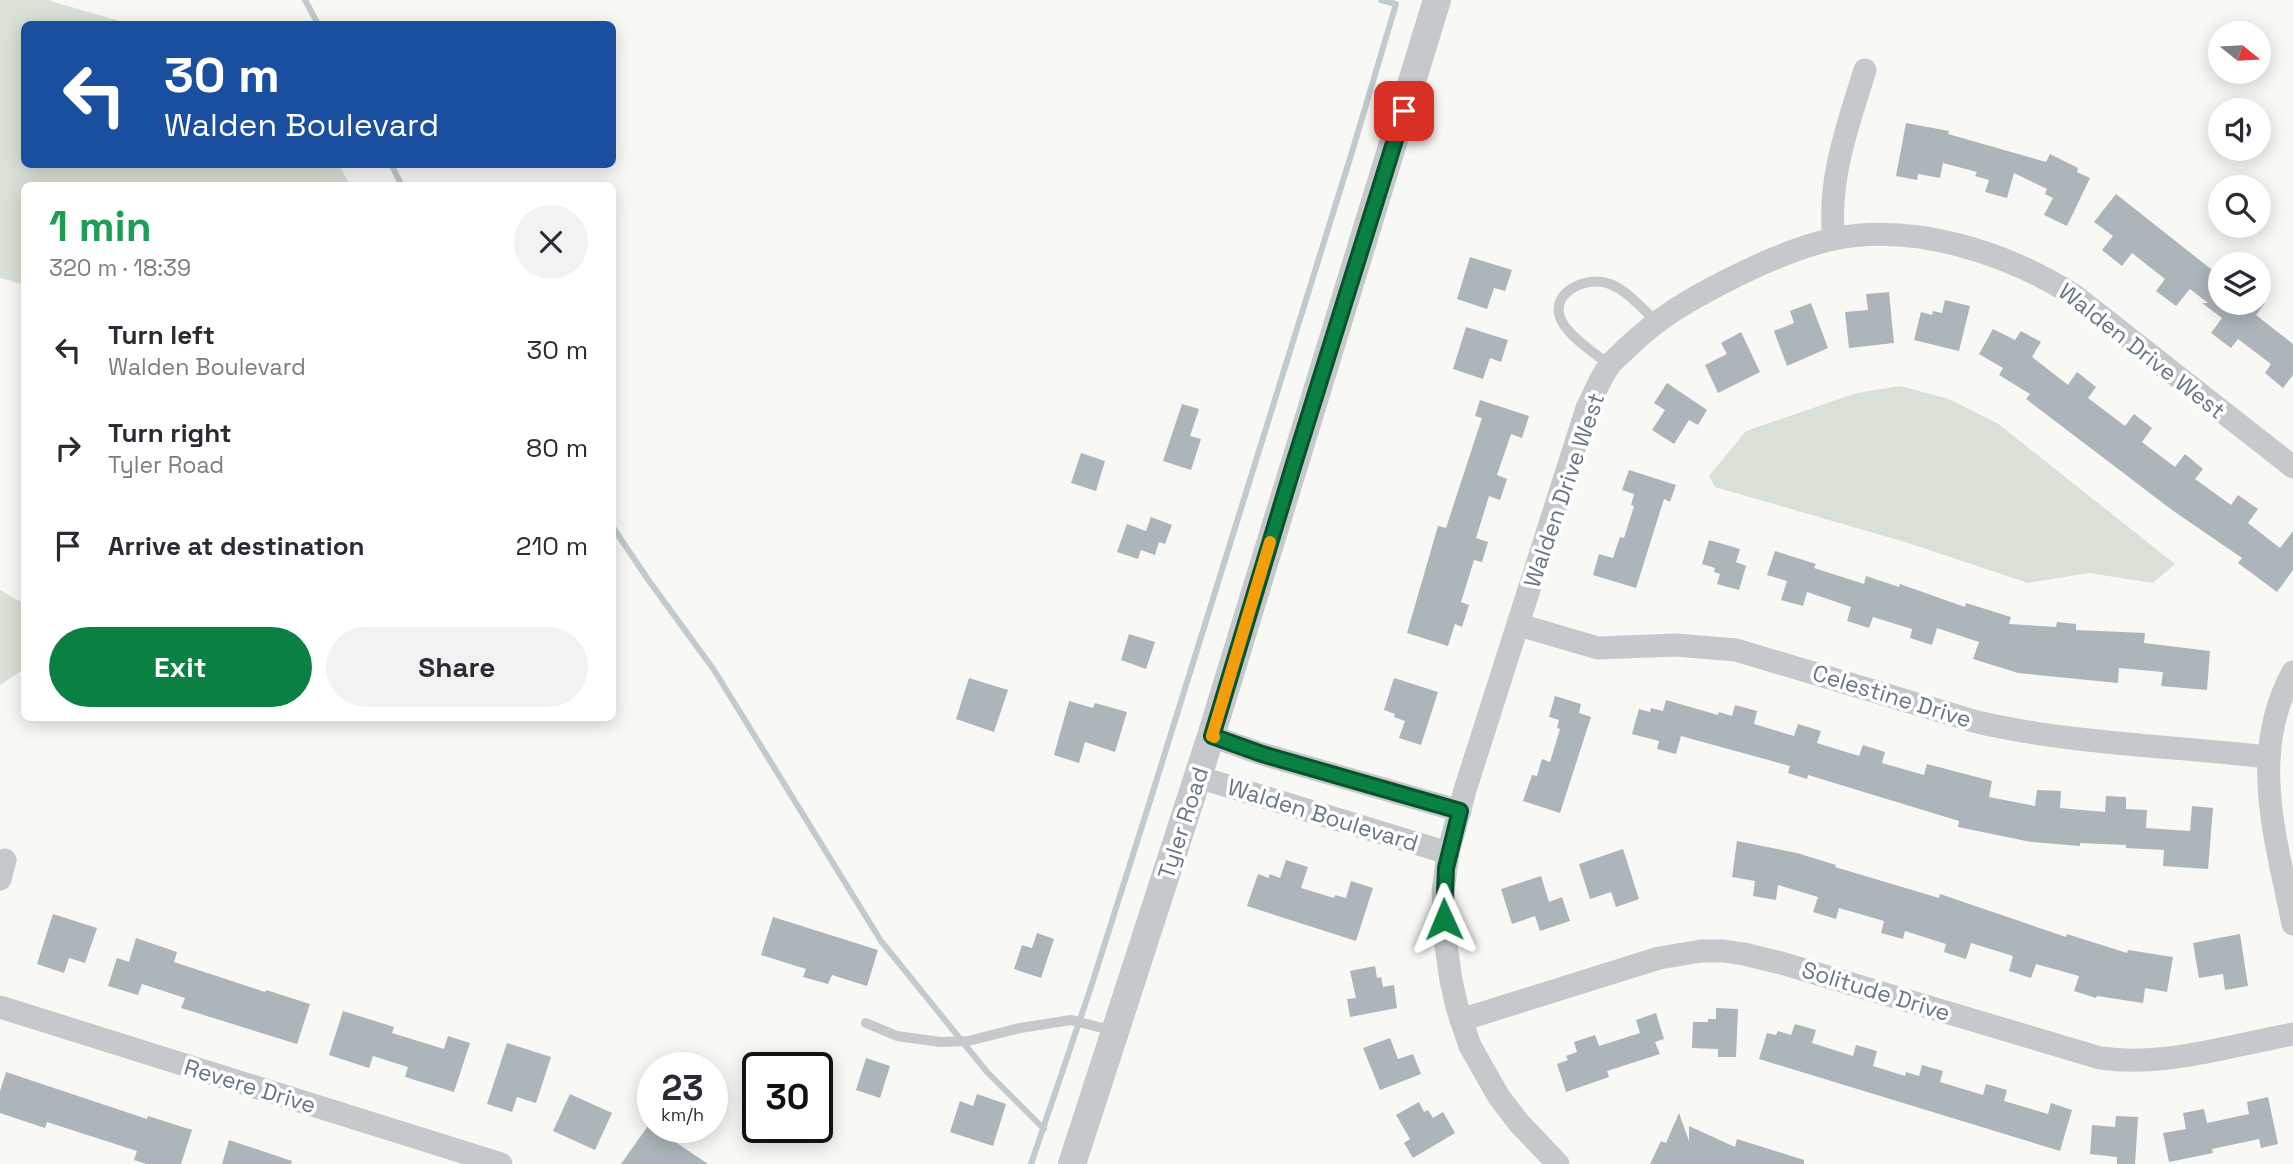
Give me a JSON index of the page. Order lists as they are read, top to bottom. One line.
{"streets":{"street":["Walden Drive West","Celestine Drive","Walden Boulevard","Tyler Road","Solitude Drive","Revere Drive"]},"crossings":[["Walden Drive West","Celestine Drive"],["Walden Drive West","Walden Boulevard"],["Walden Drive West","Solitude Drive"],["Walden Boulevard","Tyler Road"]],"north":"right","page":{"turn":["30 m","Walden Boulevard"],"heading":["1 min","320 m · 18:39"],"list":[{"name":"Turn left","note":"Walden Boulevard","value":"30 m"},{"name":"Turn right","note":"Tyler Road","value":"80 m"},{"name":"Arrive at destination","value":"210 m"}],"buttons":["Exit","Share"],"speed":"23 km/h","limit":"30"}}
